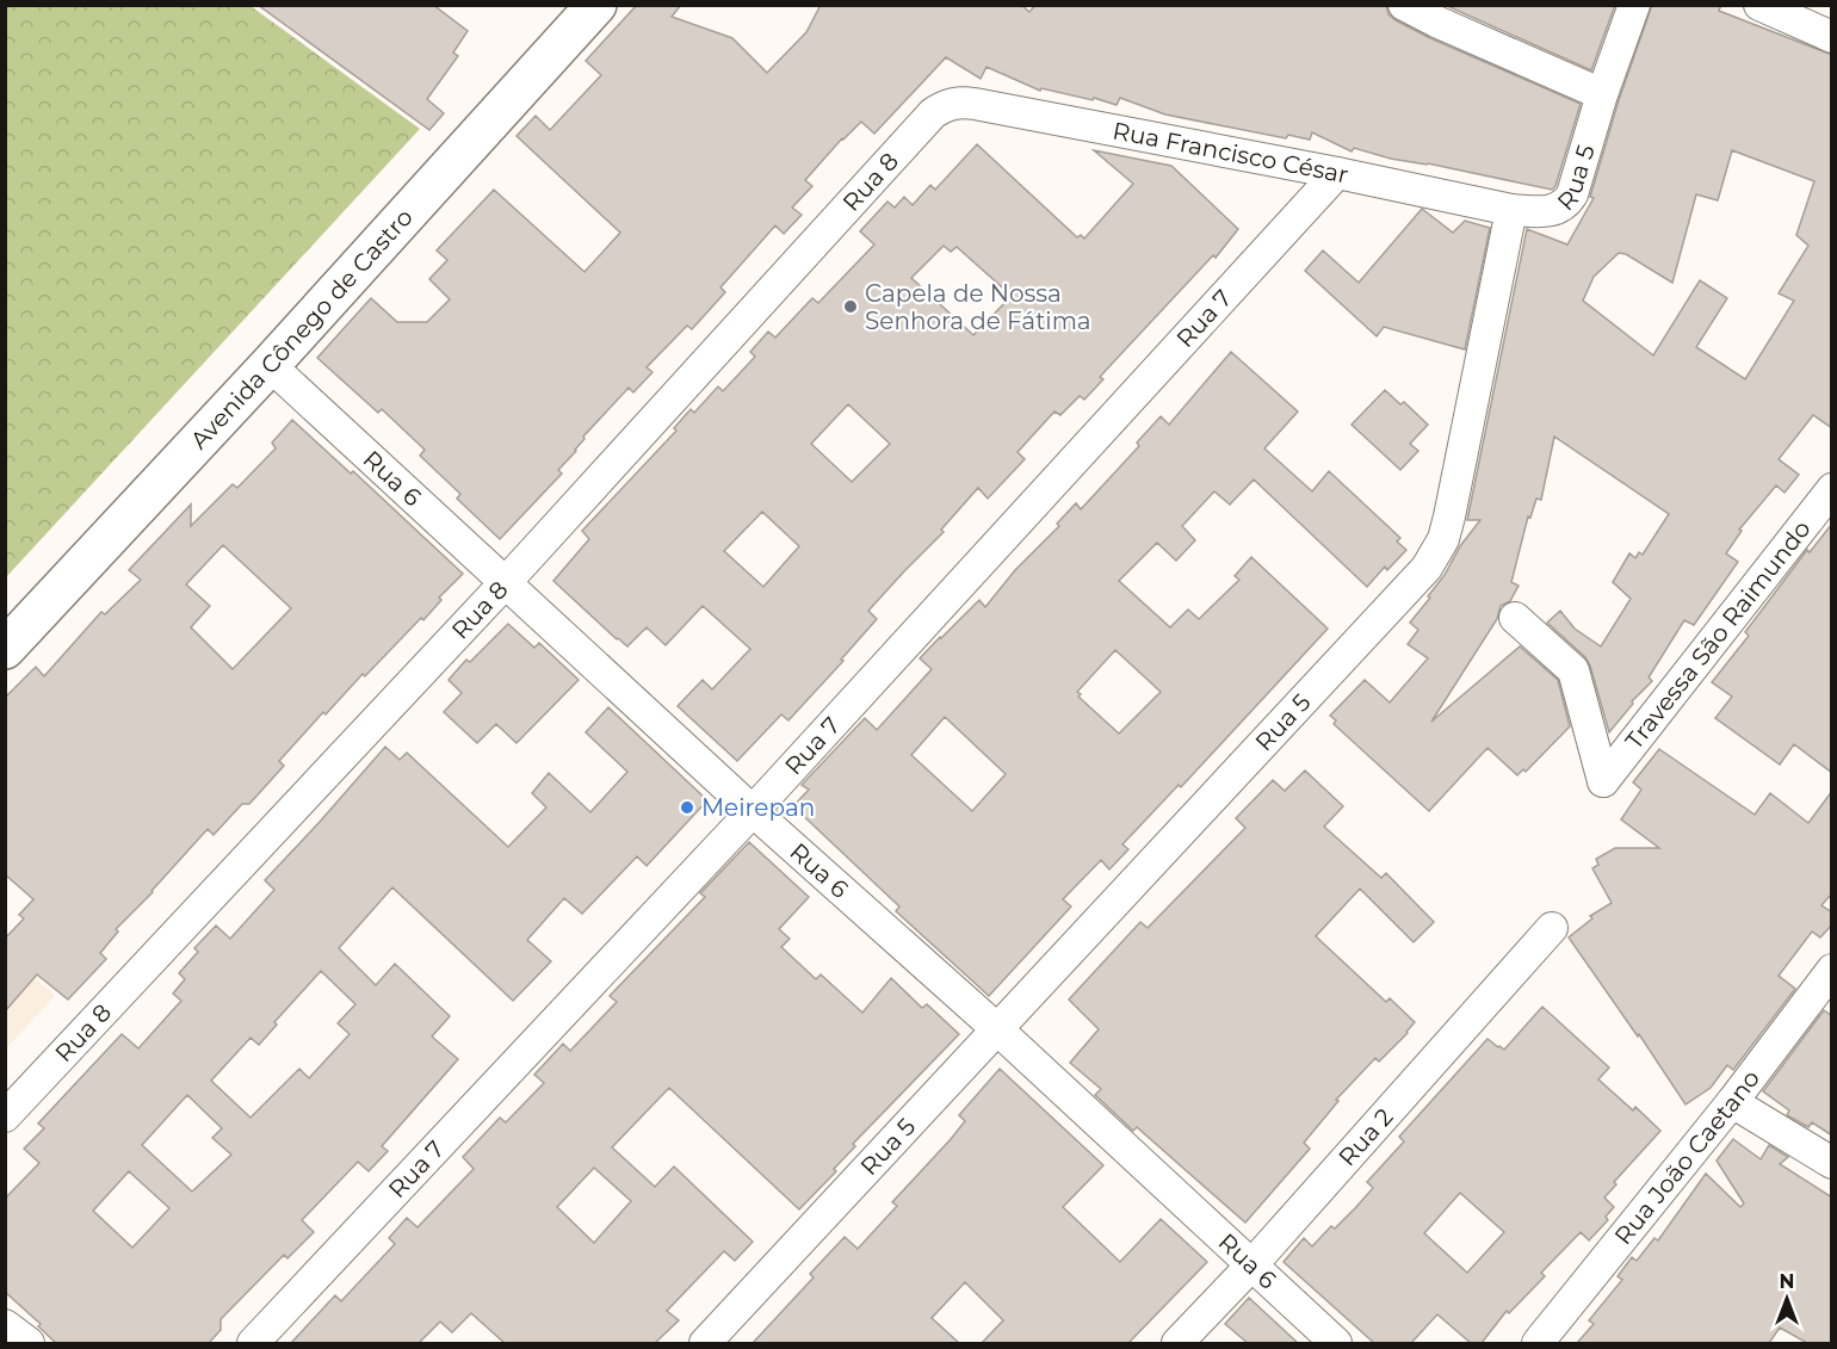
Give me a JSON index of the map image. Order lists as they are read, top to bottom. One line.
{"streets":{"main road":["Avenida Cônego de Castro"],"street":["Rua Francisco César","Rua 5","Rua 8","Rua 7","Rua 6","Travessa São Raimundo","Rua 2","Rua João Caetano"]},"crossings":[["Rua Francisco César","Rua 5"],["Rua Francisco César","Rua 8"],["Rua Francisco César","Rua 7"],["Rua 5","Rua 6"],["Rua 8","Rua 6"],["Rua 7","Rua 6"],["Avenida Cônego de Castro","Rua 6"],["Rua 6","Rua 2"]],"places":["Capela de Nossa Senhora de Fátima","Meirepan"],"north":"top"}
